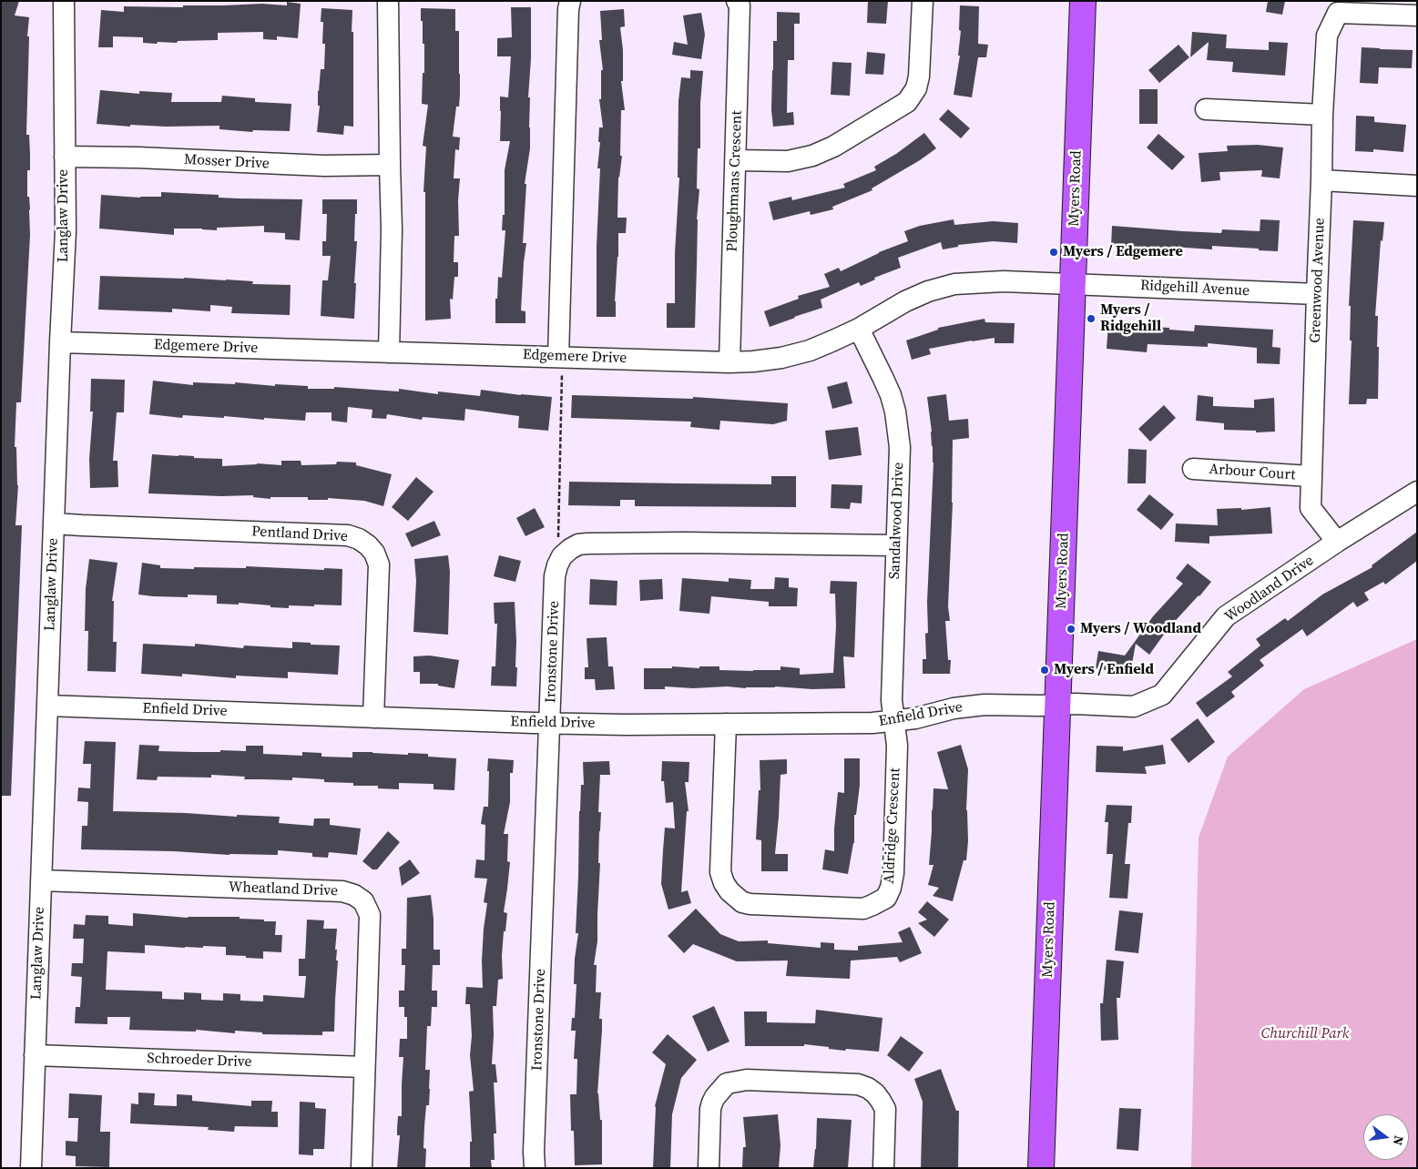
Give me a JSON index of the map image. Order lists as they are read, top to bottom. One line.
{"streets":{"main road":["Myers Road"],"street":["Mosser Drive","Ploughmans Crescent","Langlaw Drive","Greenwood Avenue","Ridgehill Avenue","Edgemere Drive","Arbour Court","Sandalwood Drive","Pentland Drive","Woodland Drive","Ironstone Drive","Enfield Drive","Aldridge Crescent","Wheatland Drive","Schroeder Drive"]},"crossings":[["Mosser Drive","Langlaw Drive"],["Ploughmans Crescent","Edgemere Drive"],["Myers Road","Ridgehill Avenue"],["Myers Road","Edgemere Drive"],["Myers Road","Woodland Drive"],["Myers Road","Enfield Drive"],["Langlaw Drive","Edgemere Drive"],["Langlaw Drive","Pentland Drive"],["Langlaw Drive","Enfield Drive"],["Langlaw Drive","Wheatland Drive"],["Langlaw Drive","Schroeder Drive"],["Greenwood Avenue","Ridgehill Avenue"],["Greenwood Avenue","Arbour Court"],["Greenwood Avenue","Woodland Drive"],["Ridgehill Avenue","Edgemere Drive"],["Edgemere Drive","Sandalwood Drive"],["Sandalwood Drive","Enfield Drive"],["Sandalwood Drive","Aldridge Crescent"],["Pentland Drive","Enfield Drive"],["Woodland Drive","Enfield Drive"],["Ironstone Drive","Enfield Drive"],["Enfield Drive","Aldridge Crescent"],["Wheatland Drive","Schroeder Drive"]],"parks":["Churchill Park"],"places":["Myers / Edgemere","Myers / Ridgehill","Myers / Woodland","Myers / Enfield"],"north":"right"}
